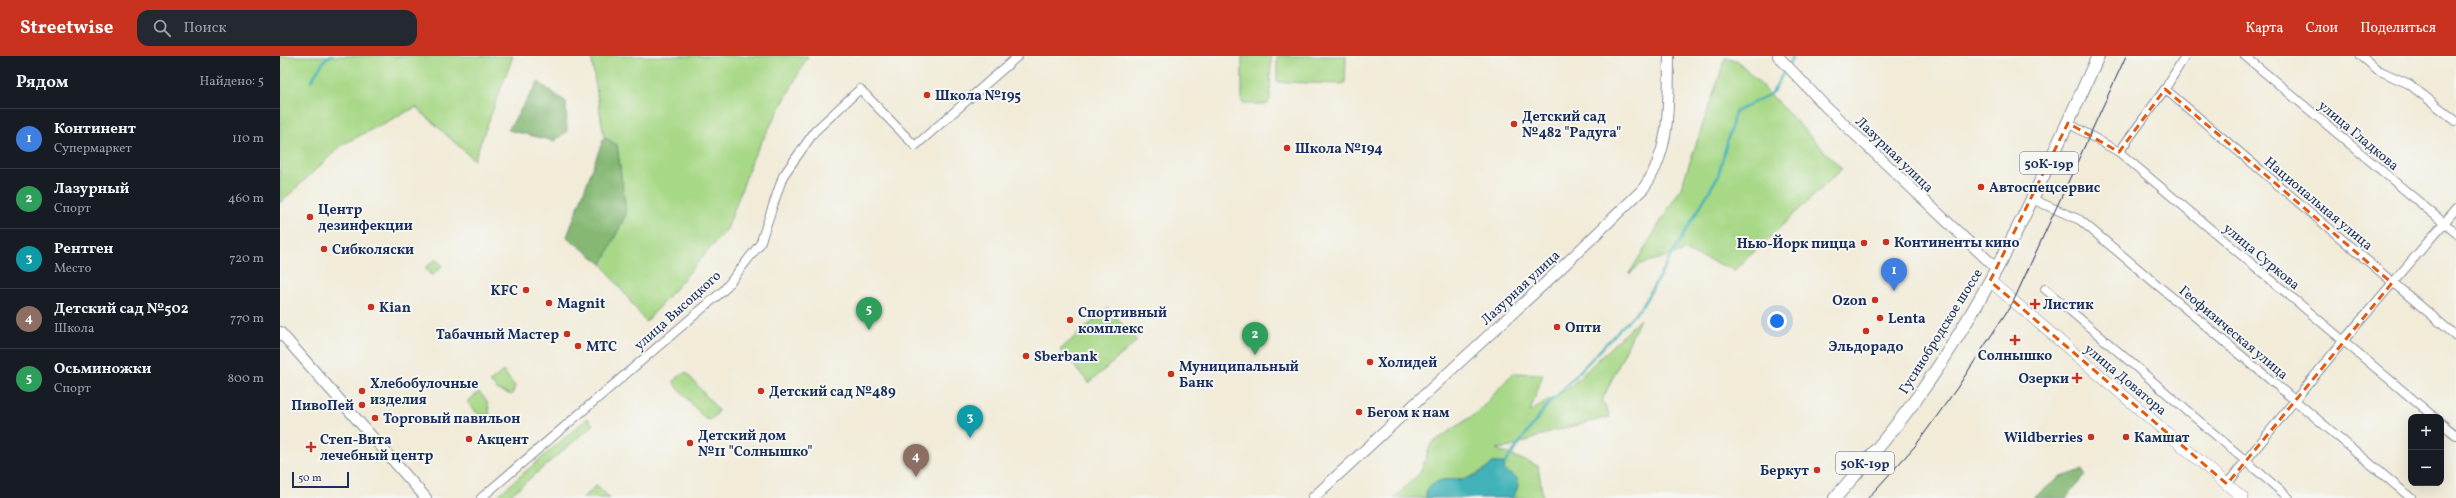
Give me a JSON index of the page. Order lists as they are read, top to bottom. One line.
{"streets":{"main road":["50К-19р","Гусинобродское шоссе","улица Доватора"],"street":["улица Гладкова","Лазурная улица","Национальная улица","улица Суркова","улица Высоцкого","Геофизическая улица"]},"crossings":[["Лазурная улица","Гусинобродское шоссе"],["улица Суркова","Гусинобродское шоссе"],["Гусинобродское шоссе","Геофизическая улица"],["Гусинобродское шоссе","улица Доватора"]],"places":{"other":["Школа №195","Детский сад №482 \"Радуга\"","Школа №194","Автоспецсервис","Центр дезинфекции","Континенты кино","Нью-Йорк пицца","Сибколяски","KFC","Ozon","Magnit","Kian","Lenta","Спортивный комплекс","Опти","Эльдорадо","Табачный Мастер","МТС","Sberbank","Холидей","Муниципальный Банк","Хлебобулочные изделия","Детский сад №489","ПивоПей","Бегом к нам","Торговый павильон","Wildberries","Камшат","Акцент","Детский дом №11 \"Солнышко\"","Беркут"],"health":["Листик","Солнышко","Озерки","Степ-Вита лечебный центр"]},"scale_bar":"50 m","page":{"header":"Streetwise","search":"Поиск","nav":["Карта","Слои","Поделиться"],"heading":["Рядом","Найдено: 5"],"list":[{"mark":"1","name":"Континент","note":"Супермаркет","value":"110 m"},{"mark":"2","name":"Лазурный","note":"Спорт","value":"460 m"},{"mark":"3","name":"Рентген","note":"Место","value":"720 m"},{"mark":"4","name":"Детский сад №502","note":"Школа","value":"770 m"},{"mark":"5","name":"Осьминожки","note":"Спорт","value":"800 m"}],"pins":["1","5","2","3","4"],"map_buttons":["+","−"],"scale":"50 m"}}
